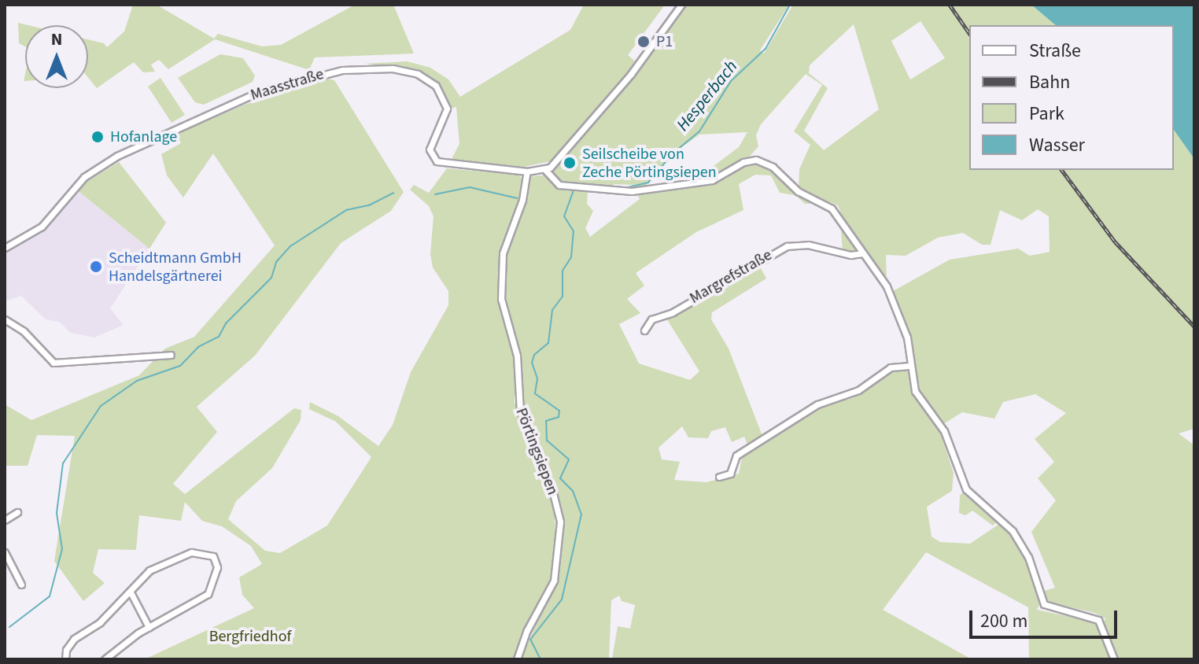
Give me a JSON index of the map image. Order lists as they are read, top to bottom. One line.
{"streets":{"street":["Maasstraße","Margrefstraße","Pörtingsiepen"]},"crossings":[["Maasstraße","Pörtingsiepen"]],"water":["Hesperbach"],"parks":["Bergfriedhof"],"places":["P1","Hofanlage","Seilscheibe von Zeche Pörtingsiepen","Scheidtmann GmbH Handelsgärtnerei"],"legend":["Straße","Bahn","Park","Wasser"],"scale_bar":"200 m","north":"top"}
